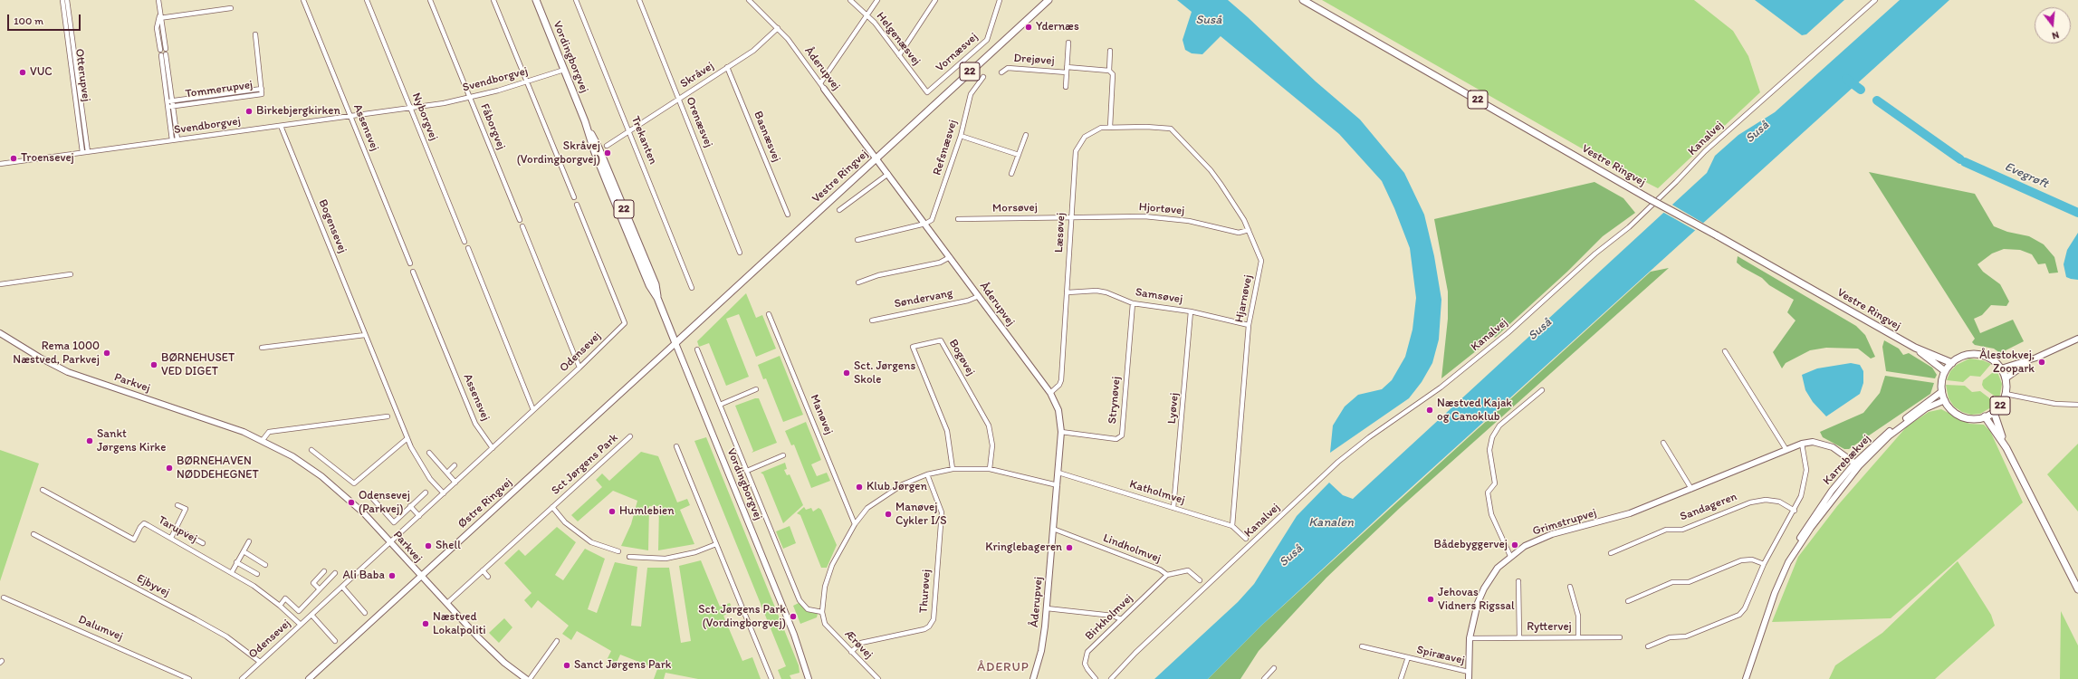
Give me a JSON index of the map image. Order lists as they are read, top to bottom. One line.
{"streets":{"main road":["Vordingborgvej","22","Vestre Ringvej"],"street":["Helgenæsvej","Vornæsvej","Drejøvej","Åderupvej","Otterupvej","Skråvej","Svendborgvej","Tommerupvej","Nyborgvej","Orenæsvej","Fåborgvej","Assensvej","Basnæsvej","Kanalvej","Trekanten","Refsnæsvej","Morsøvej","Hjortøvej","Bogensevej","Læsøvej","Samsøvej","Søndervang","Hjarnøvej","Odensevej","Bogøvej","Parkvej","Strynøvej","Lyøvej","Manøvej","Karrebækvej","Sct Jørgens Park","Katholmvej","Østre Ringvej","Sandageren","Grimstrupvej","Tarupvej","Lindholmvej","Ejbyvej","Thurøvej","Birkholmvej","Ryttervej","Dalumvej","Ærøvej","Spiræavej"]},"crossings":[["Helgenæsvej","Vornæsvej"],["Vordingborgvej","Svendborgvej"],["Vordingborgvej","Vestre Ringvej"],["Vordingborgvej","Østre Ringvej"],["Åderupvej","Skråvej"],["Åderupvej","Refsnæsvej"],["Åderupvej","Vestre Ringvej"],["Åderupvej","Læsøvej"],["Åderupvej","Søndervang"],["Åderupvej","Strynøvej"],["Åderupvej","Katholmvej"],["Åderupvej","Lindholmvej"],["22","Vestre Ringvej"],["22","Karrebækvej"],["Otterupvej","Svendborgvej"],["Skråvej","Orenæsvej"],["Skråvej","Basnæsvej"],["Skråvej","Trekanten"],["Svendborgvej","Tommerupvej"],["Svendborgvej","Nyborgvej"],["Svendborgvej","Fåborgvej"],["Svendborgvej","Assensvej"],["Svendborgvej","Bogensevej"],["Assensvej","Odensevej"],["Vestre Ringvej","Karrebækvej"],["Vestre Ringvej","Østre Ringvej"],["Morsøvej","Hjortøvej"],["Morsøvej","Læsøvej"],["Hjortøvej","Læsøvej"],["Hjortøvej","Hjarnøvej"],["Bogensevej","Odensevej"],["Læsøvej","Samsøvej"],["Læsøvej","Hjarnøvej"],["Samsøvej","Hjarnøvej"],["Samsøvej","Strynøvej"],["Samsøvej","Lyøvej"],["Hjarnøvej","Katholmvej"],["Odensevej","Parkvej"],["Odensevej","Tarupvej"],["Odensevej","Ejbyvej"],["Parkvej","Sct Jørgens Park"],["Parkvej","Østre Ringvej"],["Lyøvej","Katholmvej"],["Karrebækvej","Grimstrupvej"],["Grimstrupvej","Ryttervej"],["Grimstrupvej","Spiræavej"],["Lindholmvej","Birkholmvej"],["Thurøvej","Ærøvej"]],"districts":["ÅDERUP"],"water":["Suså","Evegrøft","Kanalen"],"places":["Ydernæs","VUC","Birkebjergkirken","Skråvej (Vordingborgvej)","Troensevej","Rema 1000 Næstved, Parkvej","Ålestokvej, Zoopark","BØRNEHUSET VED DIGET","Sct. Jørgens Skole","Næstved Kajak og Canoklub","Sankt Jørgens Kirke","BØRNEHAVEN NØDDEHEGNET","Klub Jørgen","Odensevej (Parkvej)","Humlebien","Manøvej Cykler I/S","Bådebyggervej","Shell","Kringlebageren","Ali Baba","Jehovas Vidners Rigssal","Sct. Jørgens Park (Vordingborgvej)","Næstved Lokalpoliti","Sanct Jørgens Park"],"scale_bar":"100 m","north":"bottom"}
